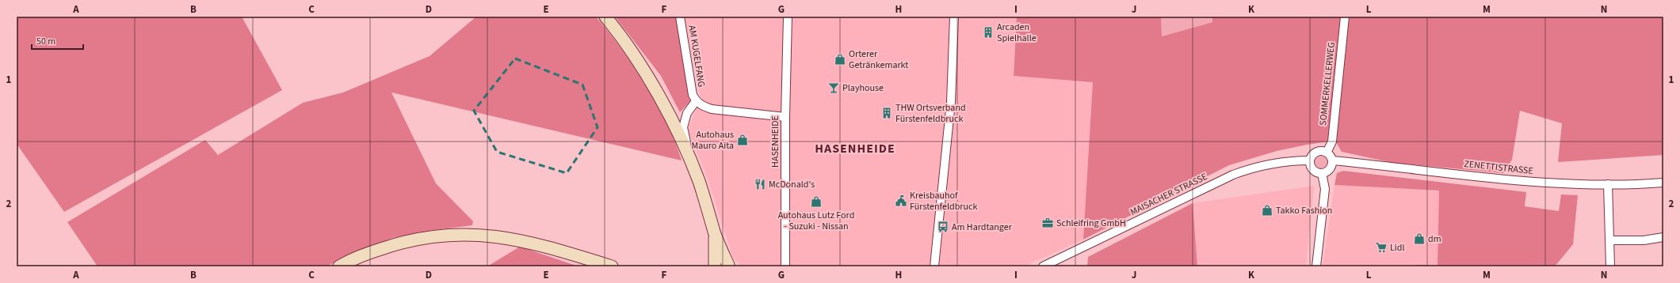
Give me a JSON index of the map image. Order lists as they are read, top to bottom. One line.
{"streets":{"street":["AM KUGELFANG","SOMMERKELLERWEG","HASENHEIDE","ZENETTISTRASSE","MAISACHER STRASSE"]},"crossings":[["AM KUGELFANG","HASENHEIDE"],["SOMMERKELLERWEG","ZENETTISTRASSE"],["SOMMERKELLERWEG","MAISACHER STRASSE"],["ZENETTISTRASSE","MAISACHER STRASSE"]],"districts":["HASENHEIDE"],"places":{"building":["Arcaden Spielhalle","THW Ortsverband Fürstenfeldbruck"],"shop":["Orterer Getränkemarkt","Autohaus Mauro Aita","Autohaus Lutz Ford - Suzuki - Nissan","Takko Fashion","dm"],"bar":["Playhouse"],"restaurant":["McDonald's"],"public building":["Kreisbauhof Fürstenfeldbruck"],"office":["Schleifring GmbH"],"bus stop":["Am Hardtanger"],"supermarket":["Lidl"]},"scale_bar":"50 m","grid":{"columns":["A","B","C","D","E","F","G","H","I","J","K","L","M","N"],"rows":["1","2"]}}
